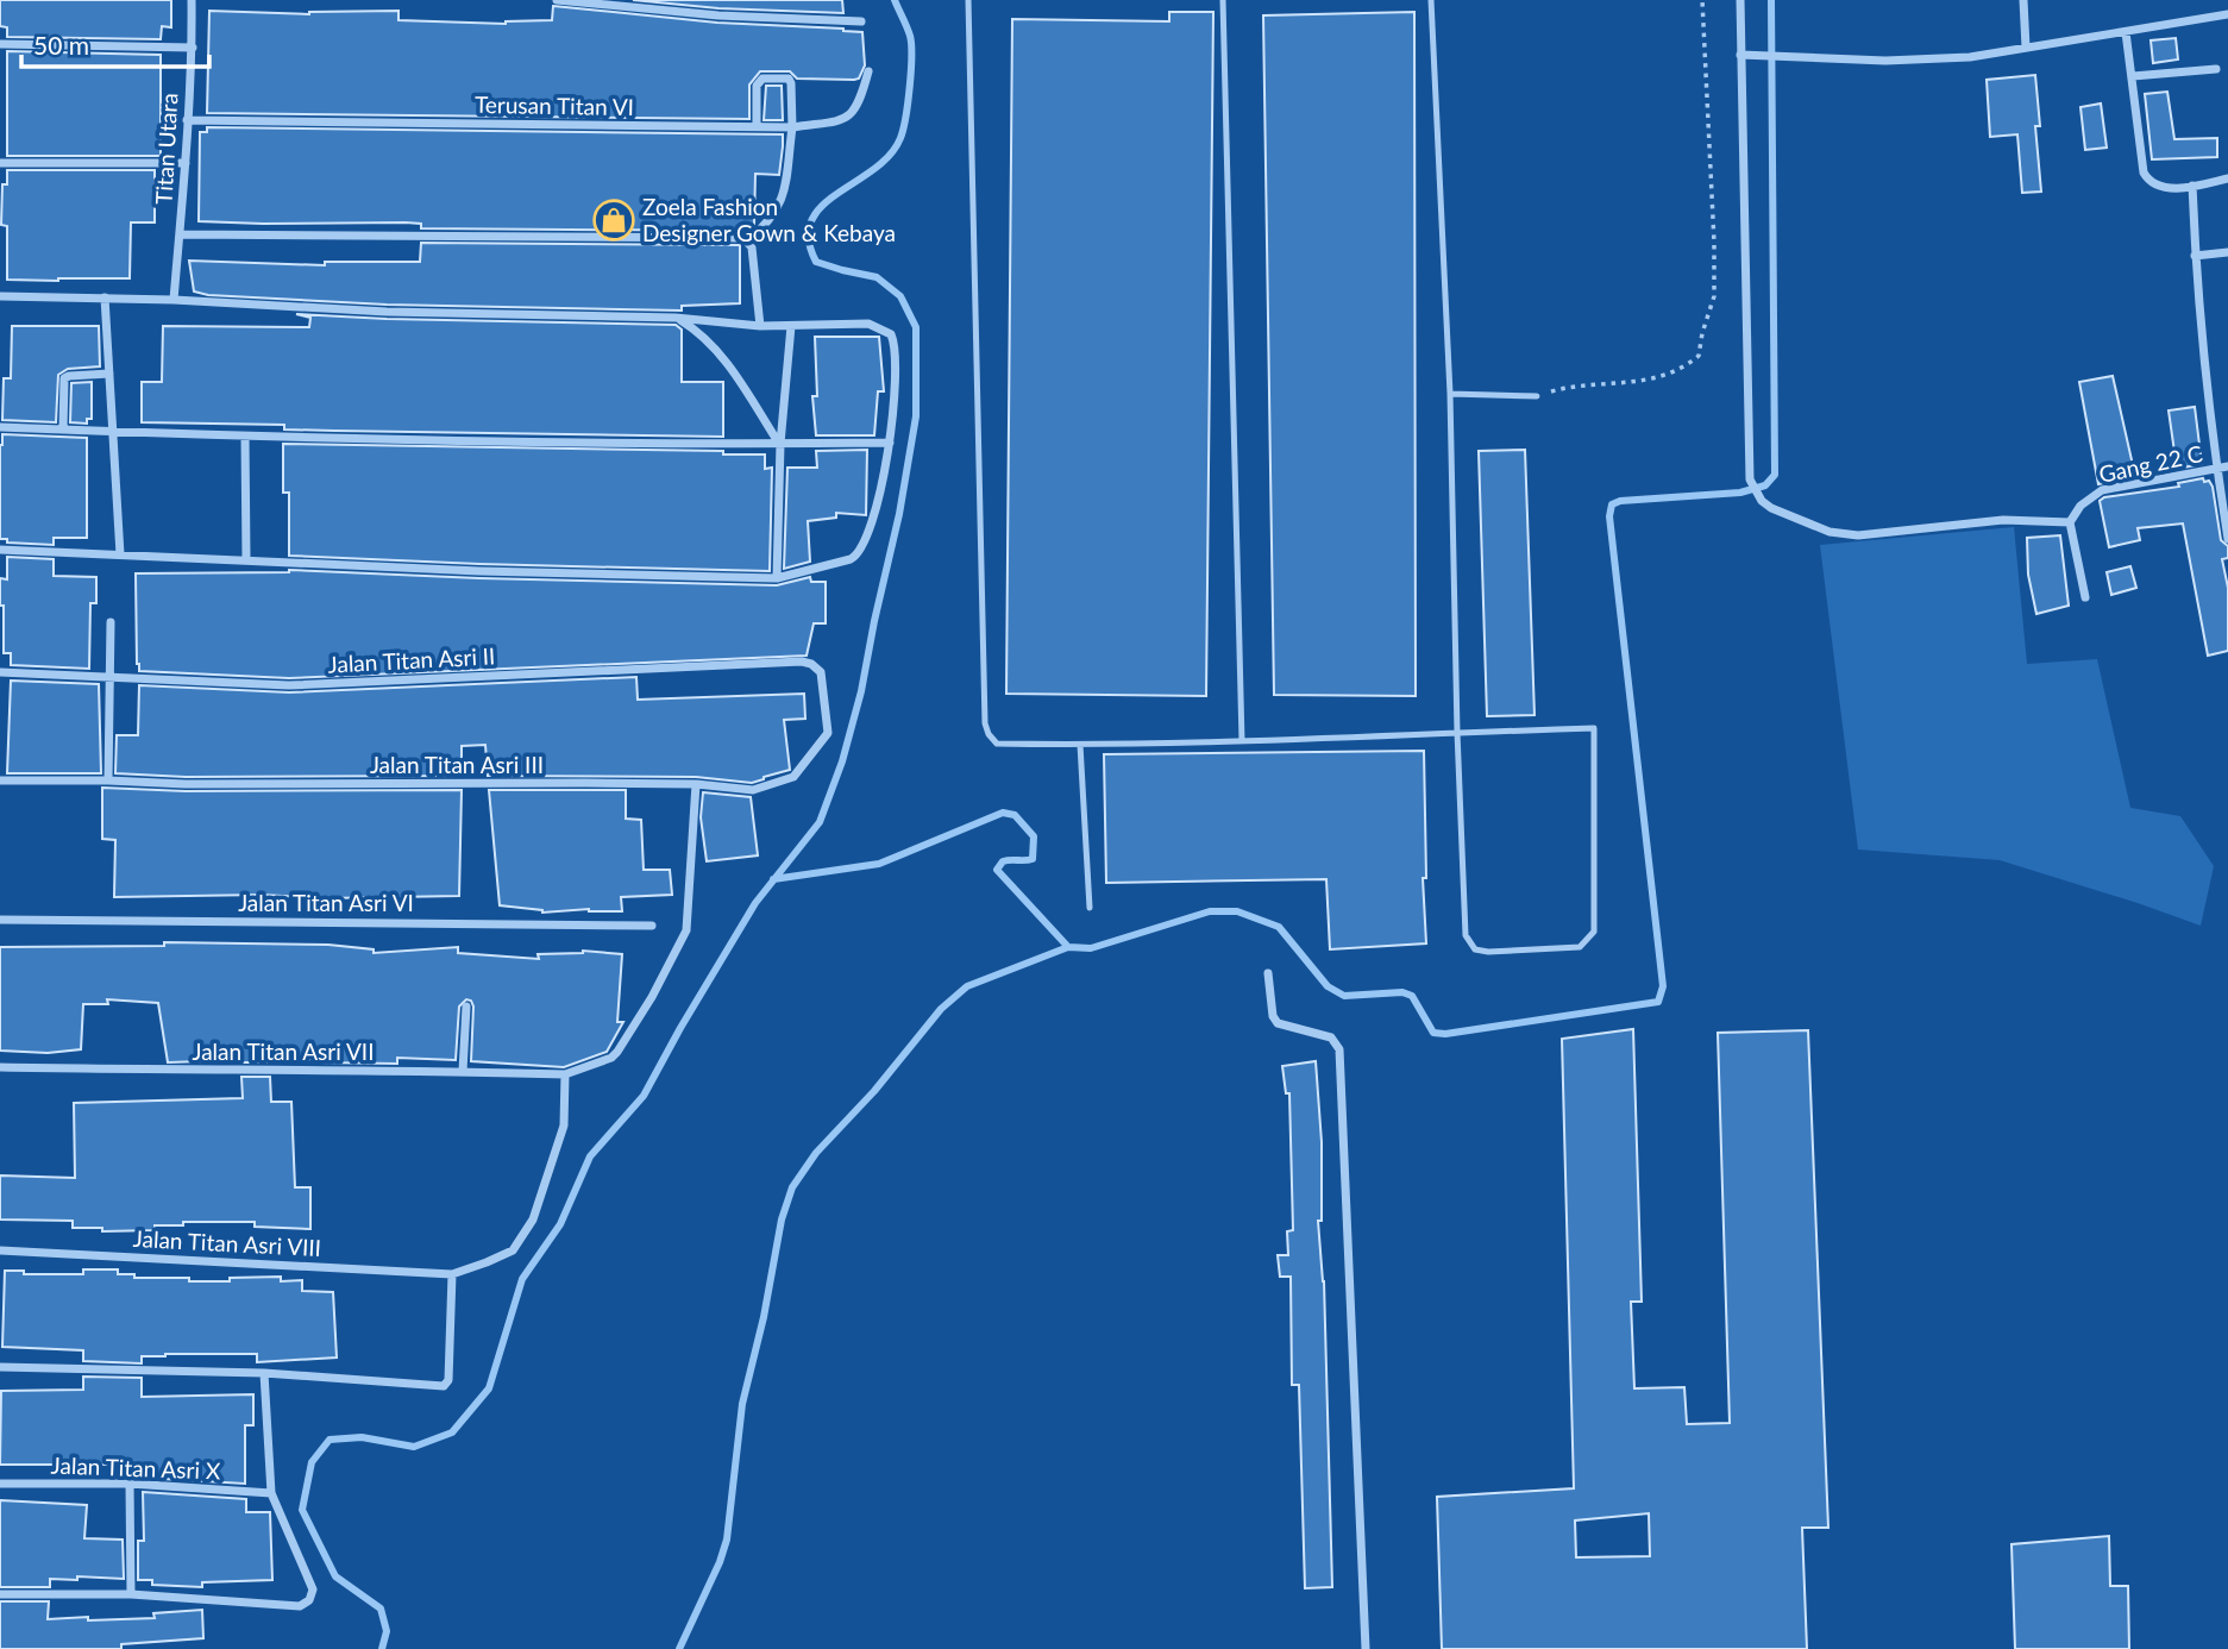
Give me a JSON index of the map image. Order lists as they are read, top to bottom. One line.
{"streets":{"street":["Terusan Titan VI","Titan Utara","Gang 22 C","Jalan Titan Asri II","Jalan Titan Asri III","Jalan Titan Asri VI","Jalan Titan Asri VII","Jalan Titan Asri VIII","Jalan Titan Asri X"]},"crossings":[["Terusan Titan VI","Titan Utara"],["Jalan Titan Asri II","Jalan Titan Asri III"]],"places":{"shop":["Zoela Fashion Designer Gown & Kebaya"]},"scale_bar":"50 m"}
